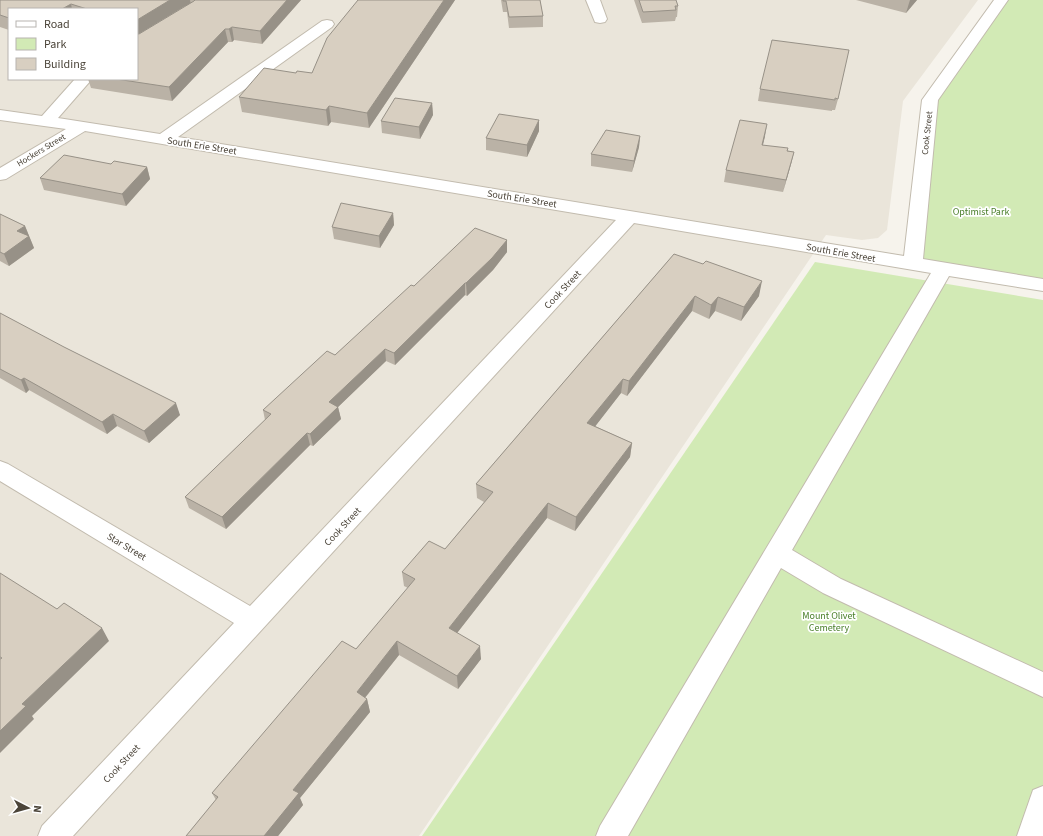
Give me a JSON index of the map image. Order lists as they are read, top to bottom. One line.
{"streets":{"street":["Cook Street","South Erie Street","Hockers Street","Star Street"]},"crossings":[["Cook Street","South Erie Street"],["Cook Street","Star Street"],["South Erie Street","Hockers Street"]],"parks":["Optimist Park","Mount Olivet Cemetery"],"legend":["Road","Park","Building"],"north":"right"}
